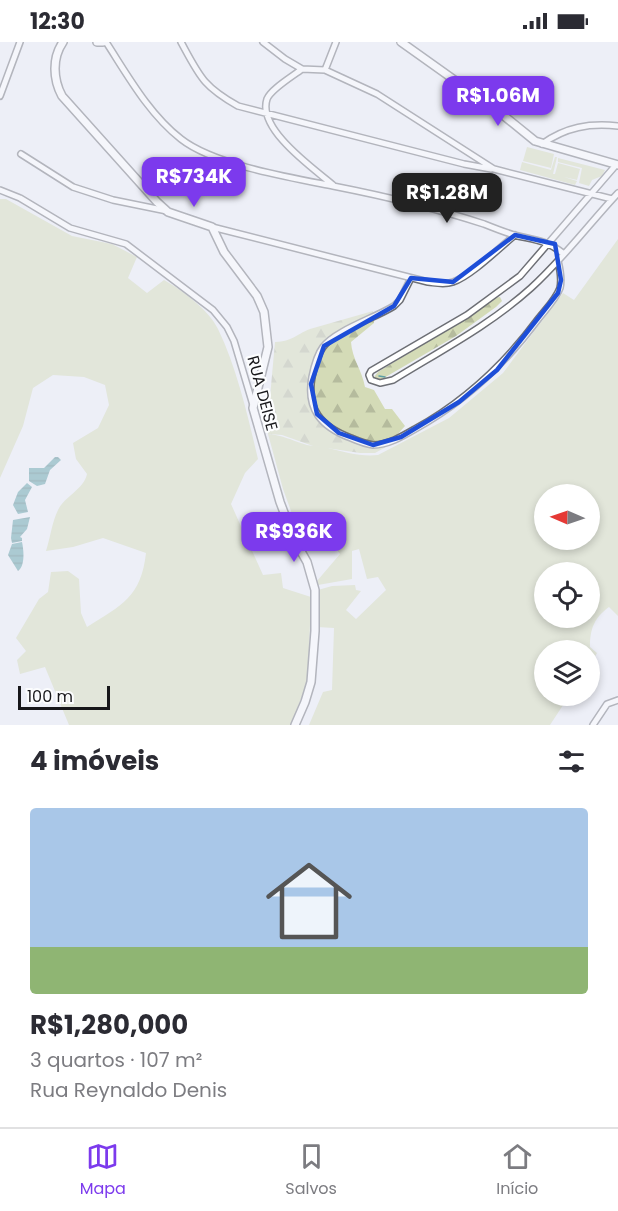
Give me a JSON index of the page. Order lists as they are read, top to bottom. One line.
{"streets":{"street":["RUA DEISE"]},"scale_bar":"100 m","north":"left","page":{"status":"12:30","price":["R$1.06M","R$734K","R$1.28M","R$936K"],"scale":"100 m","heading":"4 imóveis","list":[{"name":"R$1,280,000","note":"3 quartos · 107 m² · Rua Reynaldo Denis"}],"tabs":["Mapa","Salvos","Início"]}}
